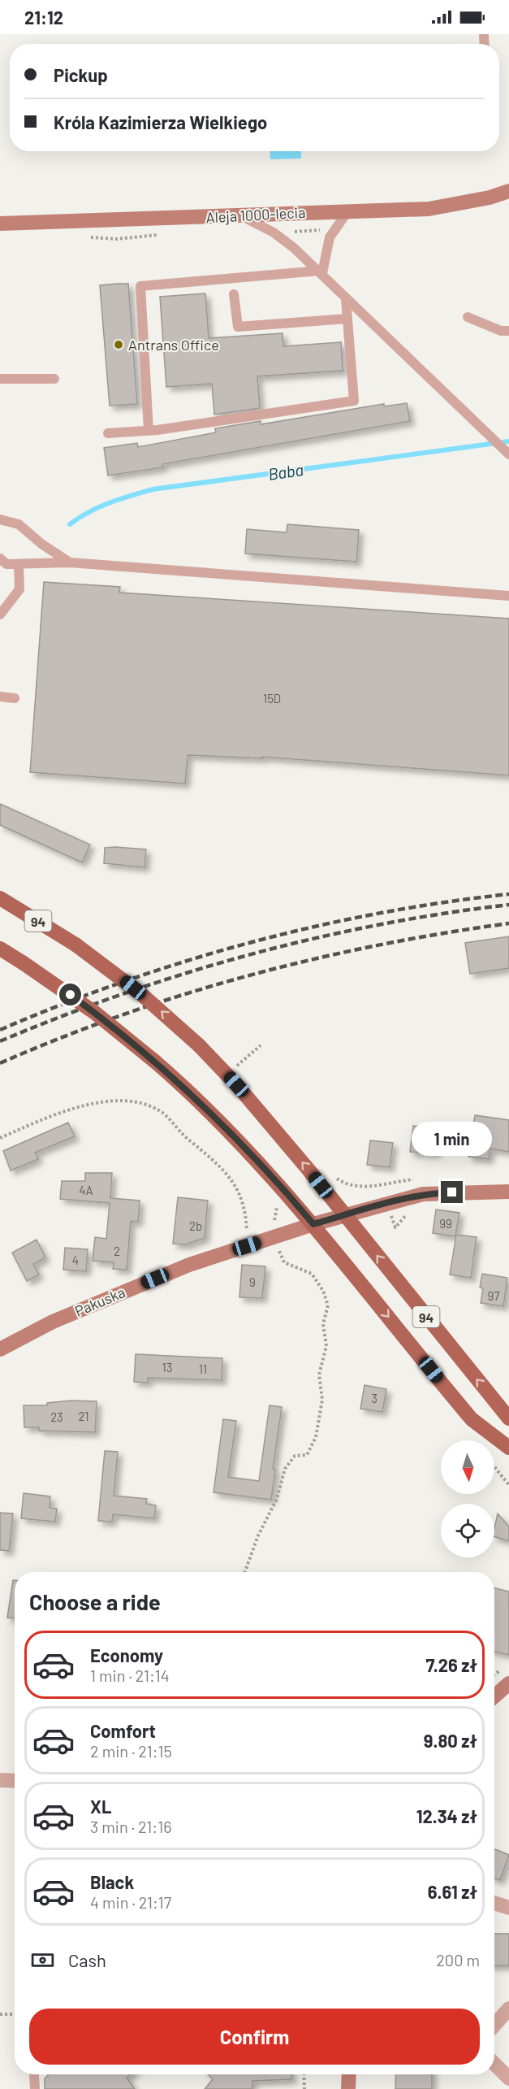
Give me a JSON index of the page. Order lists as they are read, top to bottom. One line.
{"streets":{"main road":["94"],"street":["Aleja 1000-lecia","Pakuska"]},"crossings":[["94","Pakuska"]],"water":["Baba"],"places":["Antrans Office"],"house_numbers":["15D","4A","99","2b","2","4","9","97","13","11","3","21","23"],"north":"bottom","page":{"status":"21:12","banner":["Pickup","Króla Kazimierza Wielkiego"],"bubble":"1 min","heading":"Choose a ride","list":[{"name":"Economy","note":"1 min · 21:14","value":"7.26 zł"},{"name":"Comfort","note":"2 min · 21:15","value":"9.80 zł"},{"name":"XL","note":"3 min · 21:16","value":"12.34 zł"},{"name":"Black","note":"4 min · 21:17","value":"6.61 zł"}],"pay":["Cash","200 m"],"buttons":"Confirm"}}
